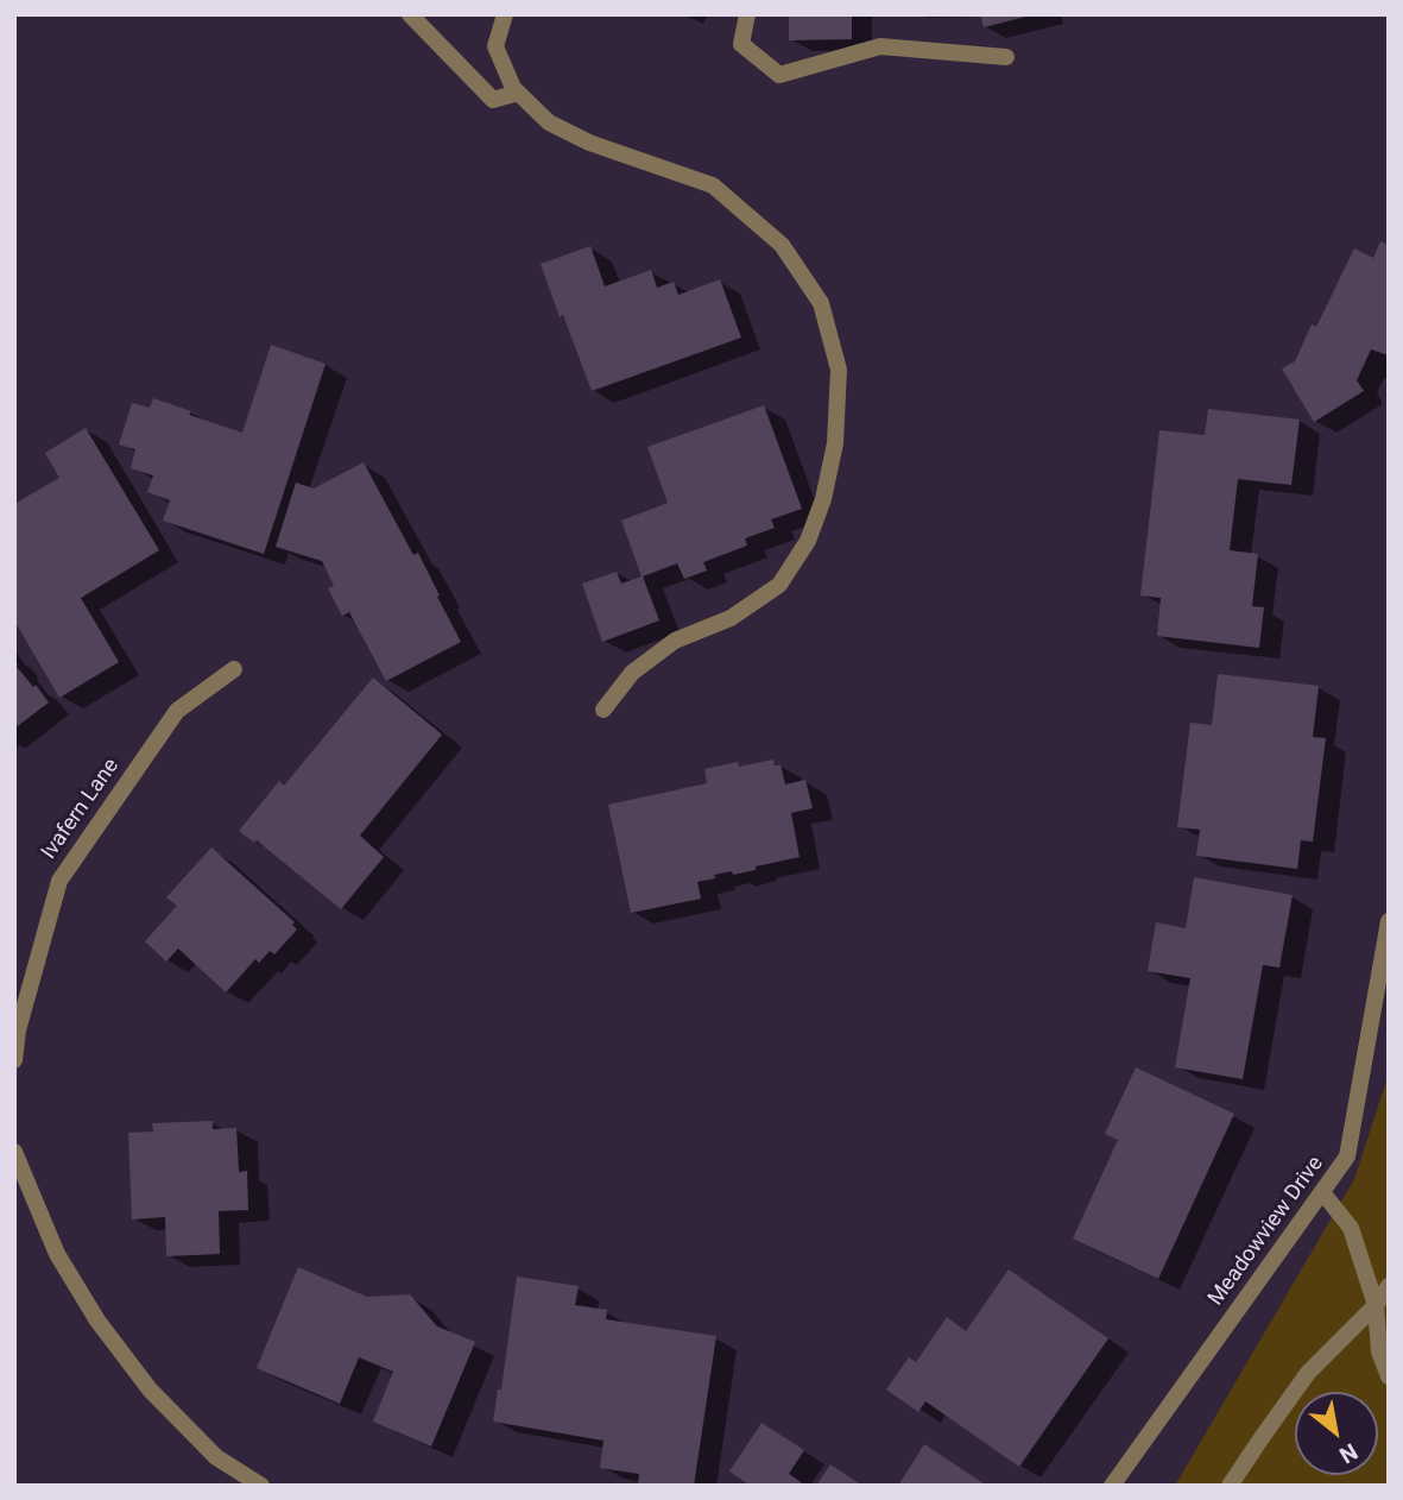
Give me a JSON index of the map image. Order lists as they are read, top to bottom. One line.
{"streets":{"street":["Ivafern Lane","Meadowview Drive"]},"north":"bottom right"}
